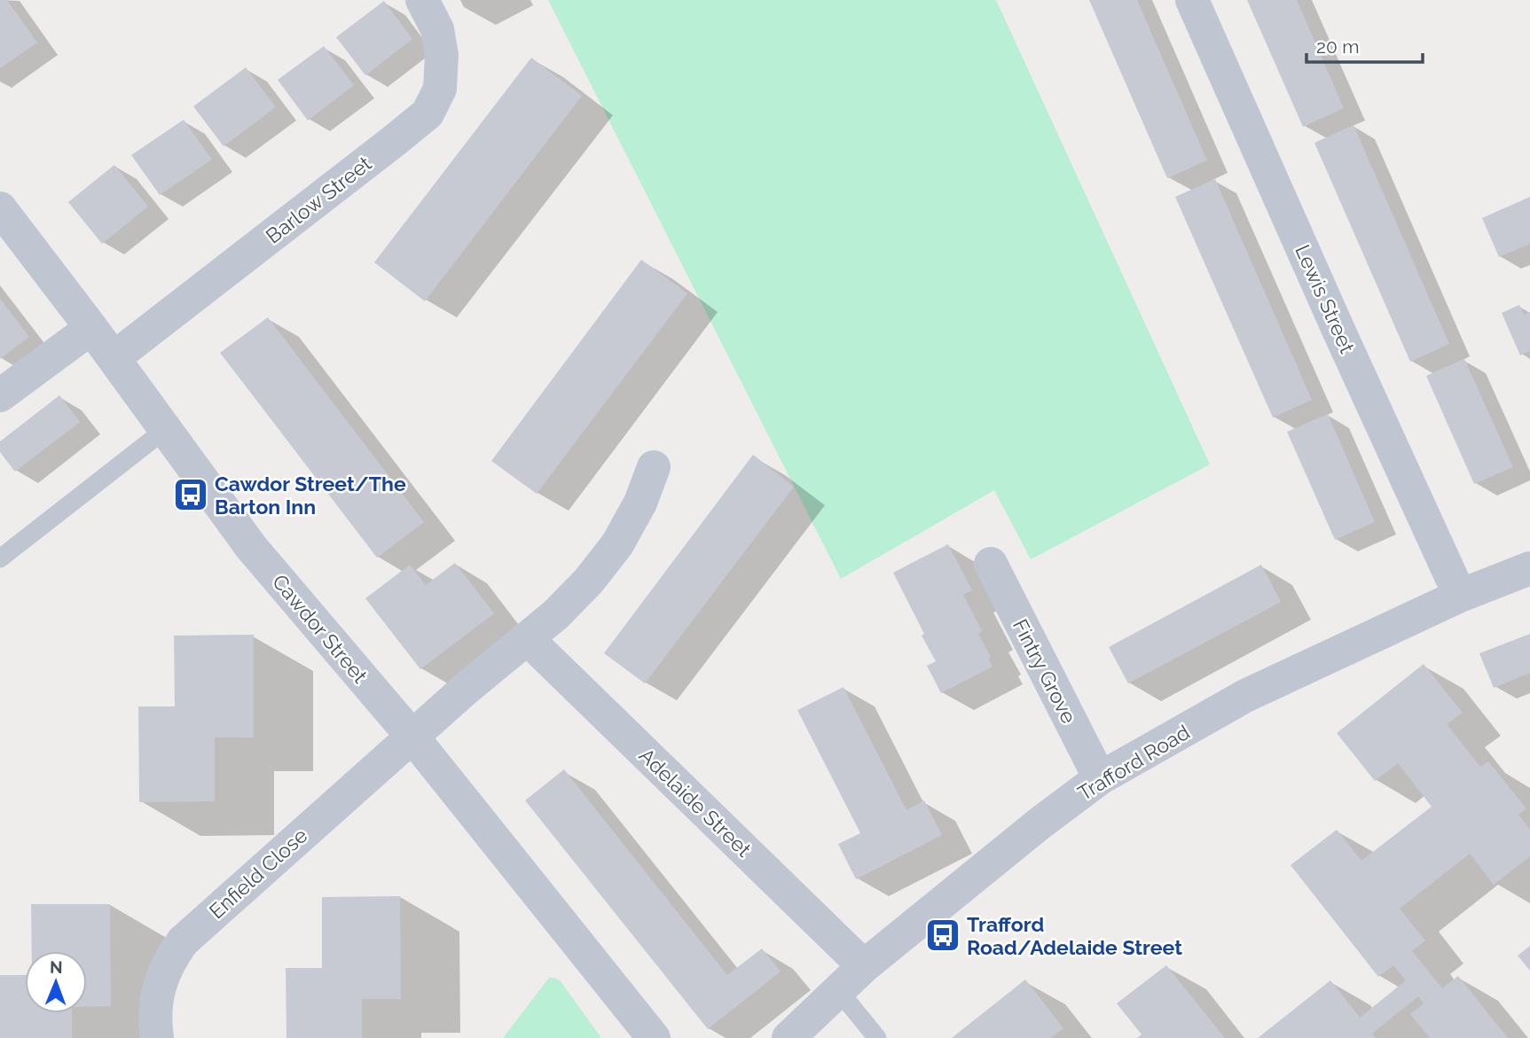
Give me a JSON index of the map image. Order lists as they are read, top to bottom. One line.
{"streets":{"street":["Barlow Street","Lewis Street","Cawdor Street","Fintry Grove","Trafford Road","Adelaide Street","Enfield Close"]},"crossings":[["Barlow Street","Cawdor Street"],["Lewis Street","Trafford Road"],["Cawdor Street","Enfield Close"],["Fintry Grove","Trafford Road"],["Trafford Road","Adelaide Street"]],"places":{"bus stop":["Cawdor Street/The Barton Inn","Trafford Road/Adelaide Street"]},"scale_bar":"20 m","north":"top"}
